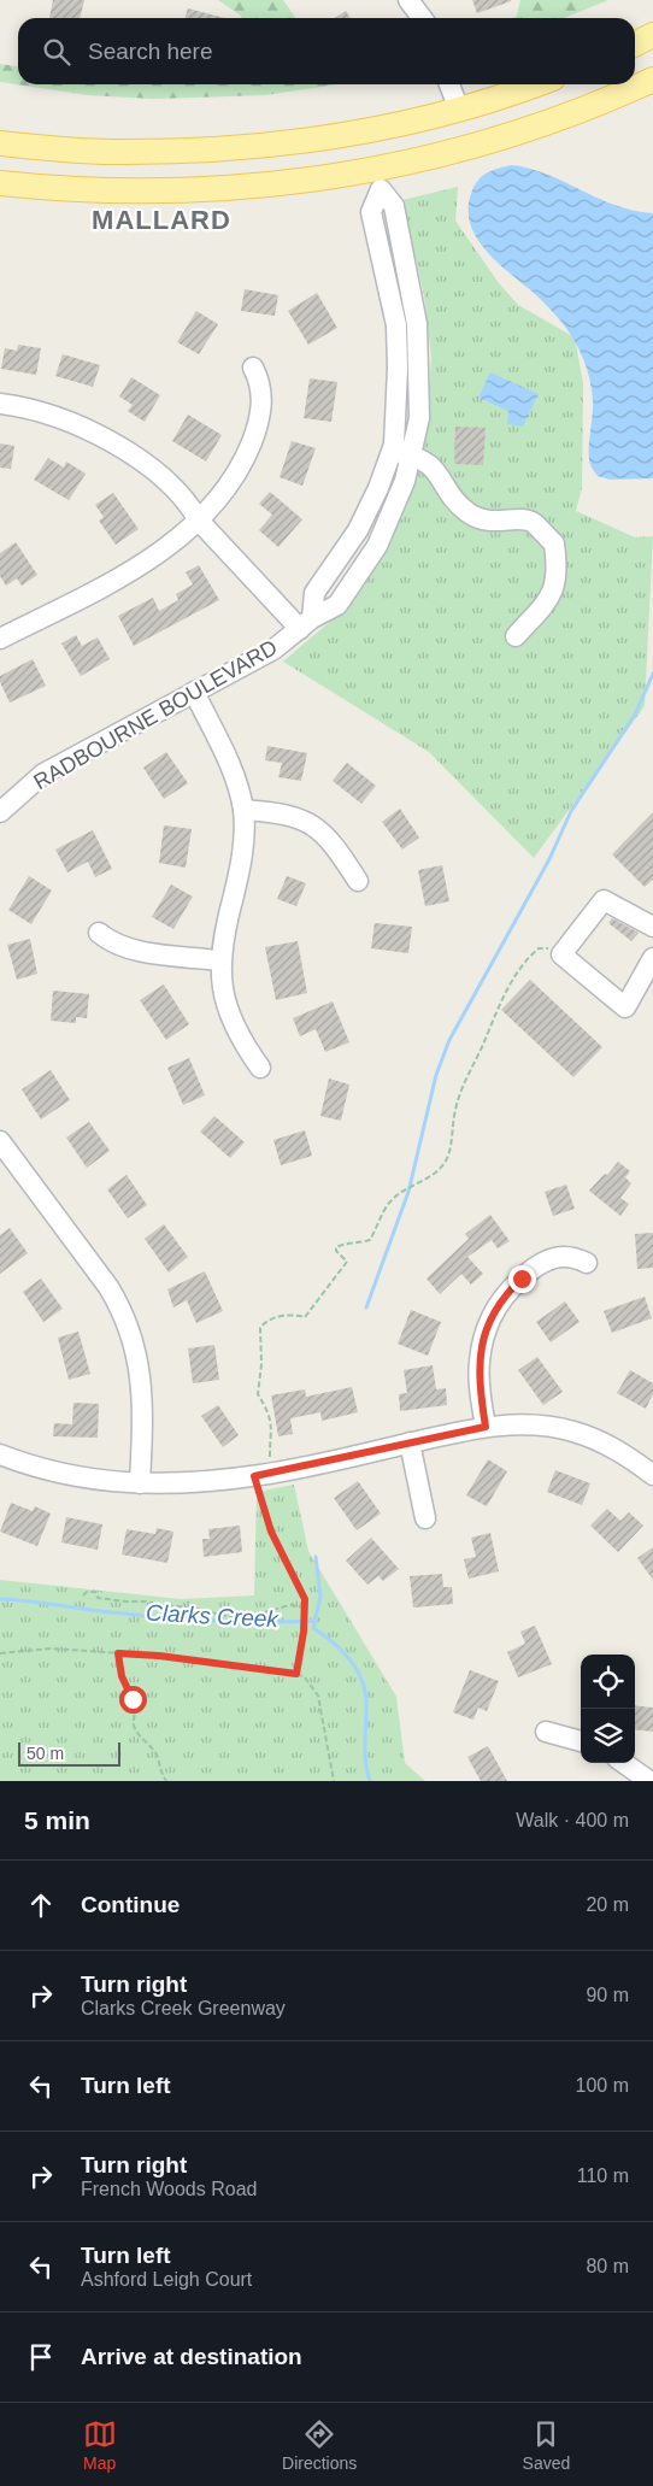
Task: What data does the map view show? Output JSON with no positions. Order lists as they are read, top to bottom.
{
  "streets": {
    "street": ["RADBOURNE BOULEVARD"]
  },
  "districts": ["MALLARD"],
  "water": ["Clarks Creek"],
  "scale_bar": "50 m",
  "page": {
    "search": "Search here",
    "scale": "50 m",
    "heading": ["5 min", "Walk · 400 m"],
    "list": [
      ["Continue", "20 m"],
      ["Turn right", "Clarks Creek Greenway", "90 m"],
      ["Turn left", "100 m"],
      ["Turn right", "French Woods Road", "110 m"],
      ["Turn left", "Ashford Leigh Court", "80 m"],
      "Arrive at destination"
    ],
    "nav": ["Map", "Directions", "Saved"]
  }
}
